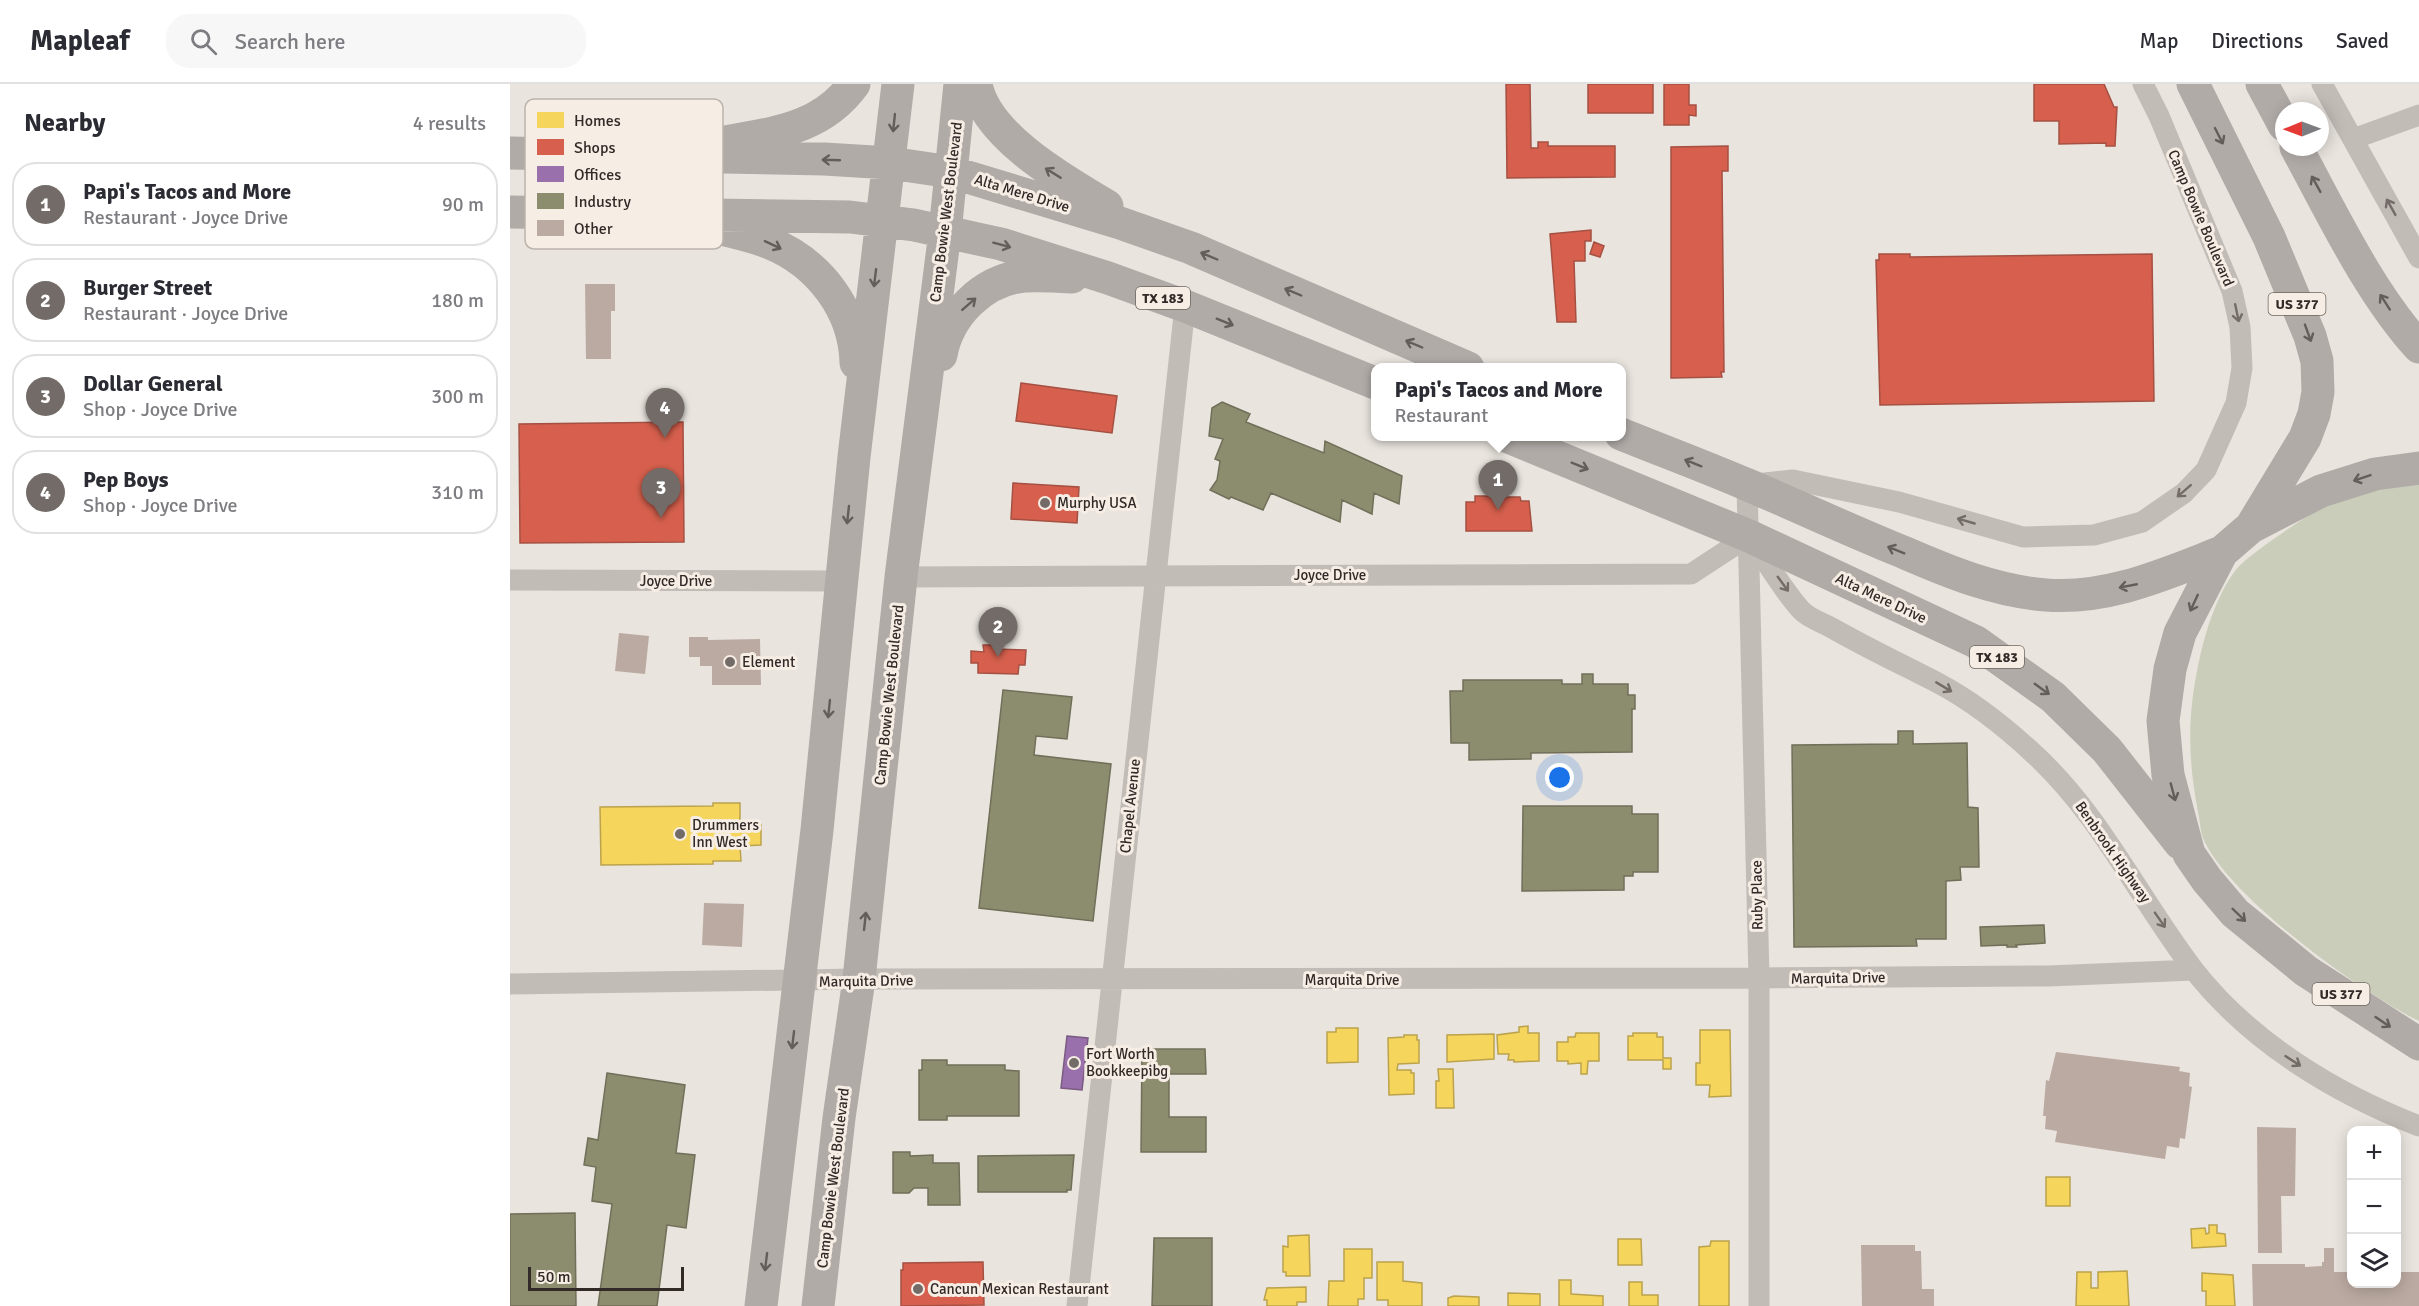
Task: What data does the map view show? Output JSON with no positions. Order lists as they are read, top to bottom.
{
  "streets": {
    "main road": [
      "Alta Mere Drive",
      "Camp Bowie West Boulevard",
      "TX 183",
      "US 377"
    ],
    "street": [
      "Camp Bowie Boulevard",
      "Joyce Drive",
      "Chapel Avenue",
      "Benbrook Highway",
      "Ruby Place",
      "Marquita Drive"
    ]
  },
  "crossings": [
    ["Alta Mere Drive", "Camp Bowie West Boulevard"],
    ["Alta Mere Drive", "US 377"],
    ["Alta Mere Drive", "Joyce Drive"],
    ["Alta Mere Drive", "Benbrook Highway"],
    ["Alta Mere Drive", "Ruby Place"],
    ["Camp Bowie West Boulevard", "TX 183"],
    ["Camp Bowie West Boulevard", "Joyce Drive"],
    ["Camp Bowie West Boulevard", "Marquita Drive"],
    ["Camp Bowie Boulevard", "Ruby Place"],
    ["TX 183", "Chapel Avenue"],
    ["Joyce Drive", "Chapel Avenue"],
    ["Joyce Drive", "Benbrook Highway"],
    ["Joyce Drive", "Ruby Place"],
    ["Chapel Avenue", "Marquita Drive"],
    ["Benbrook Highway", "Ruby Place"],
    ["Benbrook Highway", "Marquita Drive"],
    ["Ruby Place", "Marquita Drive"]
  ],
  "one_way": ["Benbrook Highway"],
  "places": [
    "Murphy USA",
    "Element",
    "Drummers Inn West",
    "Fort Worth Bookkeepibg",
    "Cancun Mexican Restaurant"
  ],
  "legend": [
    "Homes",
    "Shops",
    "Offices",
    "Industry",
    "Other"
  ],
  "scale_bar": "50 m",
  "north": "left",
  "page": {
    "header": "Mapleaf",
    "search": "Search here",
    "nav": ["Map", "Directions", "Saved"],
    "heading": ["Nearby", "4 results"],
    "list": [
      {
        "mark": "1",
        "name": "Papi's Tacos and More",
        "note": "Restaurant · Joyce Drive",
        "value": "90 m"
      },
      {
        "mark": "2",
        "name": "Burger Street",
        "note": "Restaurant · Joyce Drive",
        "value": "180 m"
      },
      {
        "mark": "3",
        "name": "Dollar General",
        "note": "Shop · Joyce Drive",
        "value": "300 m"
      },
      {
        "mark": "4",
        "name": "Pep Boys",
        "note": "Shop · Joyce Drive",
        "value": "310 m"
      }
    ],
    "popup": ["Papi's Tacos and More", "Restaurant"],
    "pins": [
      "4",
      "1",
      "3",
      "2"
    ],
    "map_buttons": ["+", "−"],
    "scale": "50 m"
  }
}
